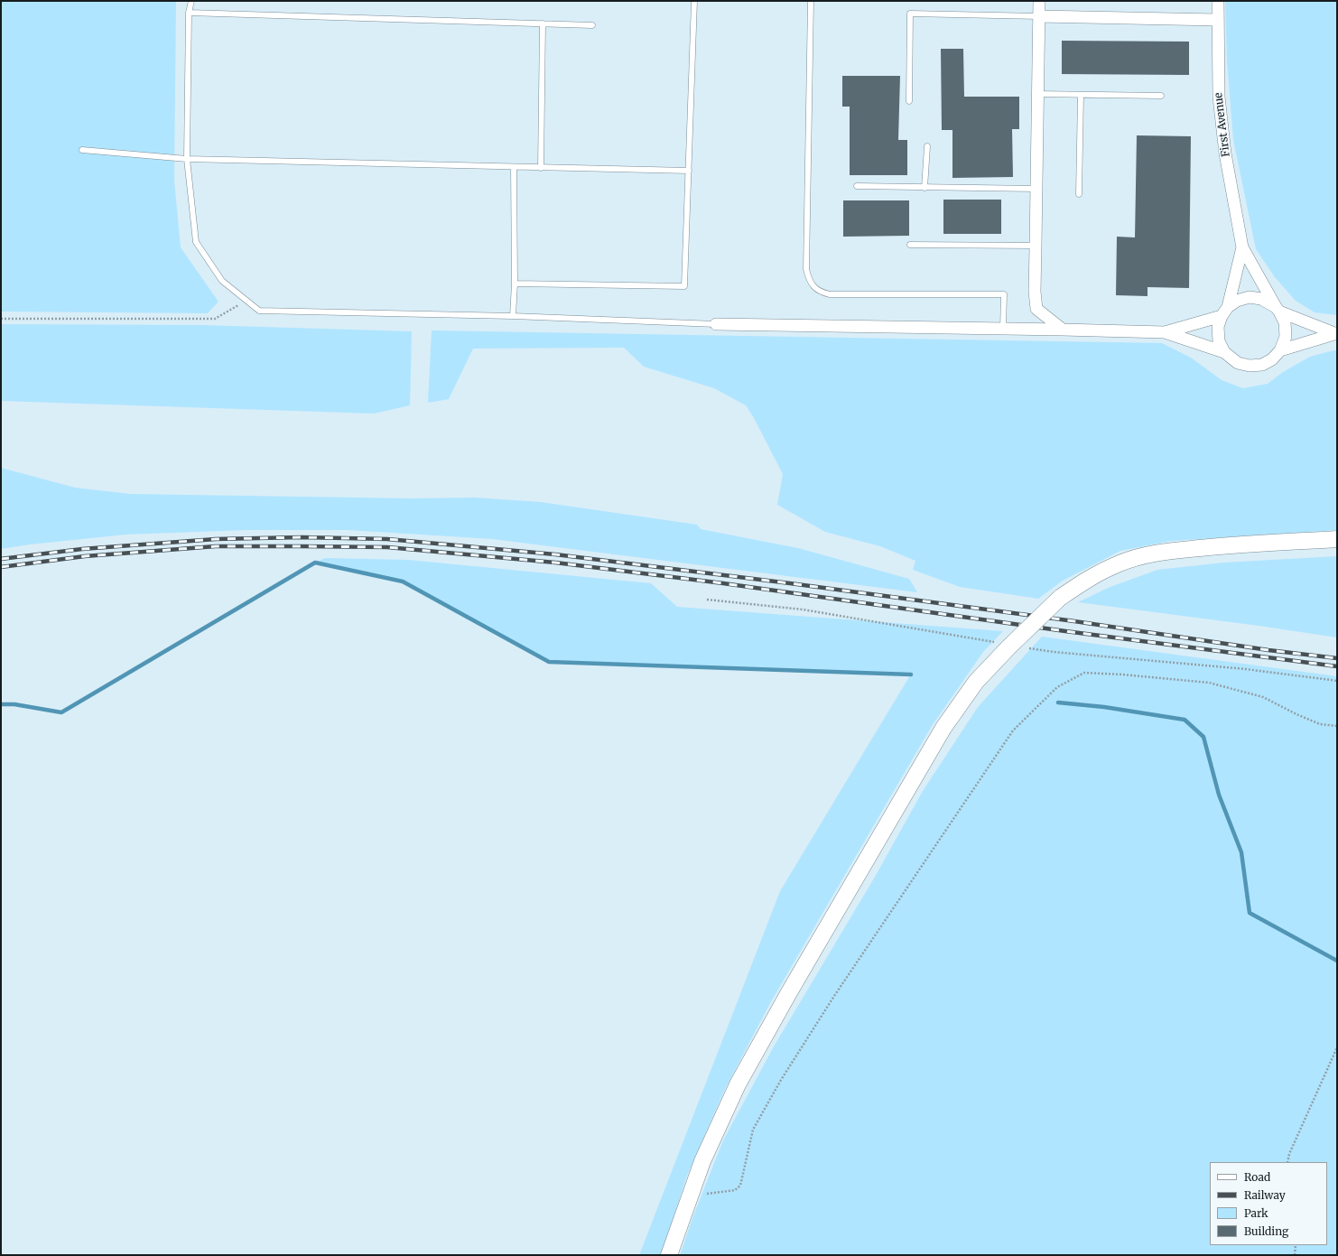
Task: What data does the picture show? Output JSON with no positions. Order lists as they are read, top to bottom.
{
  "streets": {
    "street": ["First Avenue"]
  },
  "legend": [
    "Road",
    "Railway",
    "Park",
    "Building"
  ]
}
